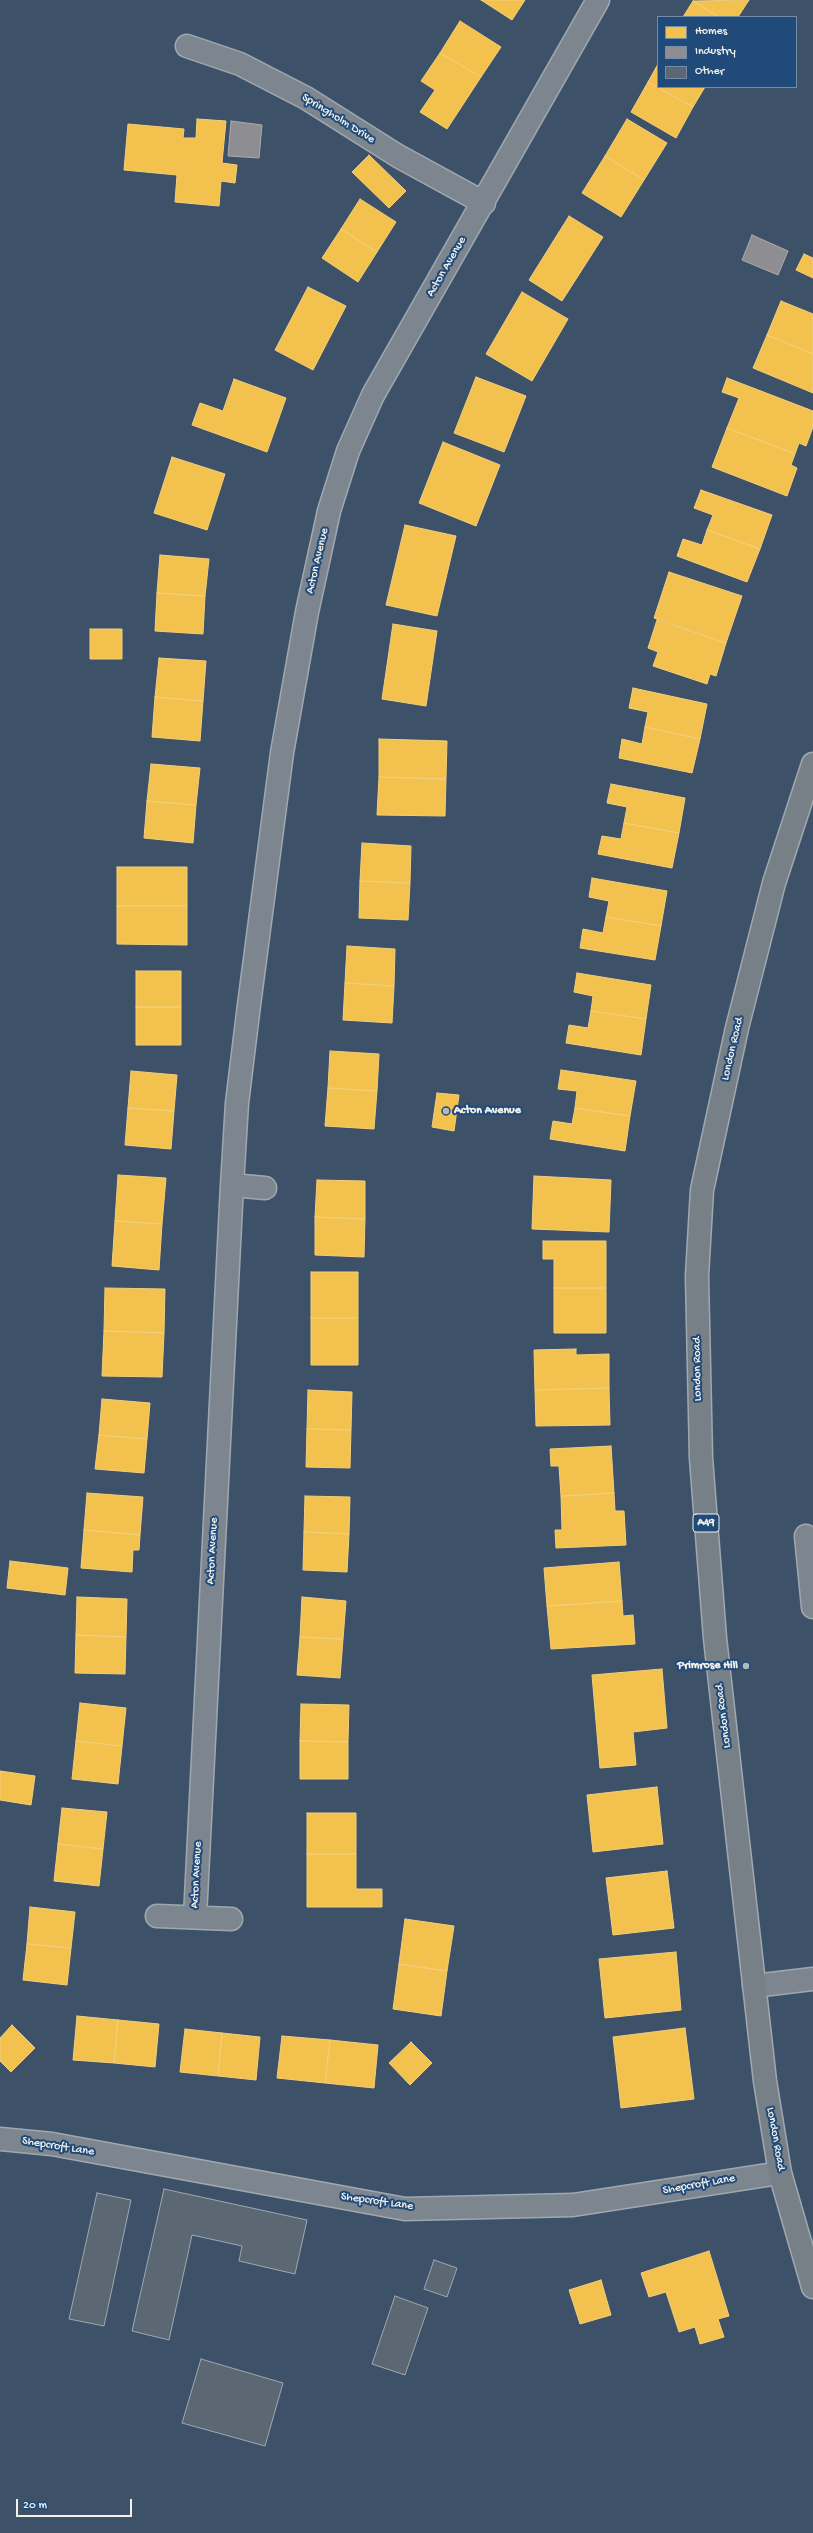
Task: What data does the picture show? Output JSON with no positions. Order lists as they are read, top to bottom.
{
  "streets": {
    "highway": ["London Road", "A49"],
    "street": ["Springholm Drive", "Acton Avenue", "Shepcroft Lane"]
  },
  "crossings": [
    ["Springholm Drive", "Acton Avenue"],
    ["London Road", "Shepcroft Lane"]
  ],
  "places": ["Acton Avenue", "Primrose Hill"],
  "legend": ["Homes", "Industry", "Other"],
  "scale_bar": "20 m"
}
